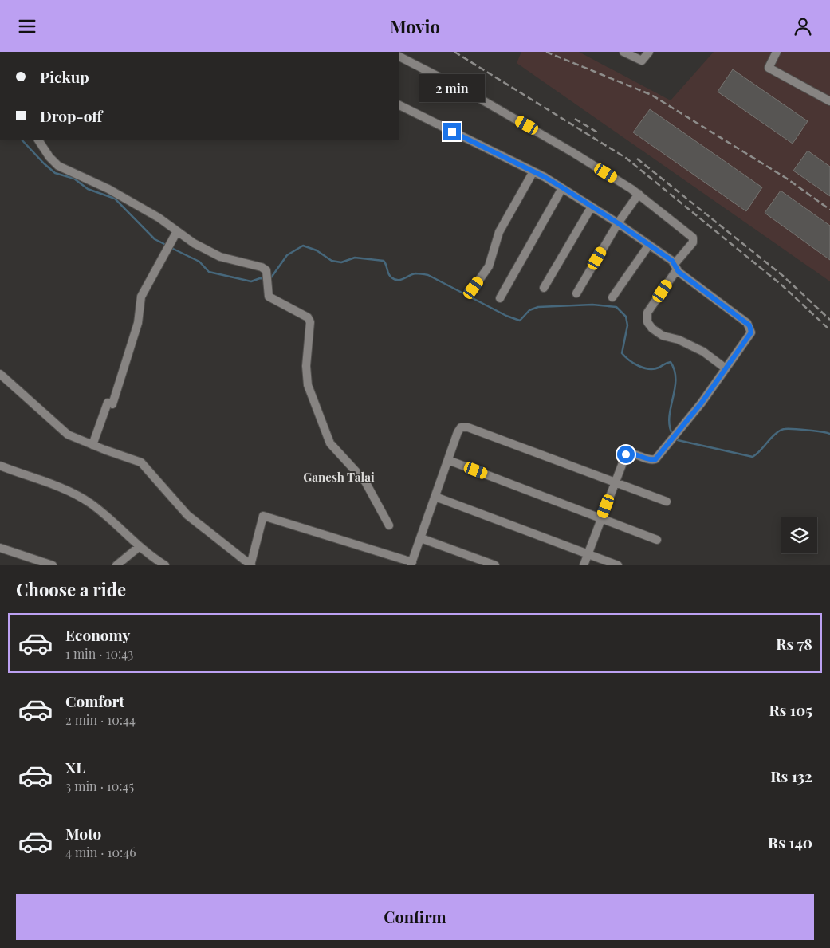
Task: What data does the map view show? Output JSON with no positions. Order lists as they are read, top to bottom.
{
  "districts": ["Ganesh Talai"],
  "page": {
    "header": "Movio",
    "banner": ["Pickup", "Drop-off"],
    "bubble": "2 min",
    "heading": "Choose a ride",
    "list": [
      {
        "name": "Economy",
        "note": "1 min · 10:43",
        "value": "Rs 78"
      },
      {
        "name": "Comfort",
        "note": "2 min · 10:44",
        "value": "Rs 105"
      },
      {
        "name": "XL",
        "note": "3 min · 10:45",
        "value": "Rs 132"
      },
      {
        "name": "Moto",
        "note": "4 min · 10:46",
        "value": "Rs 140"
      }
    ],
    "buttons": "Confirm"
  }
}
